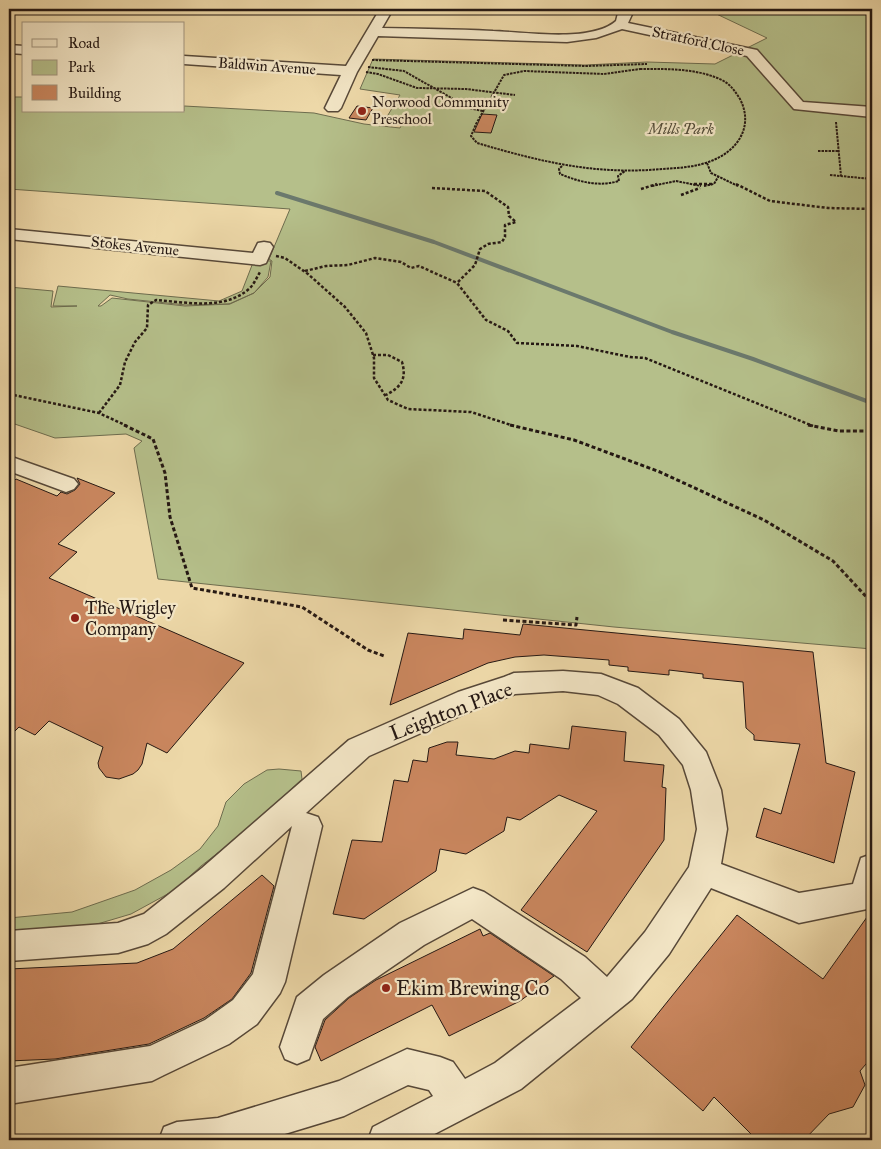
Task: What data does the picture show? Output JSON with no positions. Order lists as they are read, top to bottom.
{
  "streets": {
    "street": [
      "Stratford Close",
      "Baldwin Avenue",
      "Stokes Avenue",
      "Leighton Place"
    ]
  },
  "parks": ["Mills Park"],
  "places": ["Norwood Community Preschool", "The Wrigley Company", "Ekim Brewing Co"],
  "legend": ["Road", "Park", "Building"]
}
